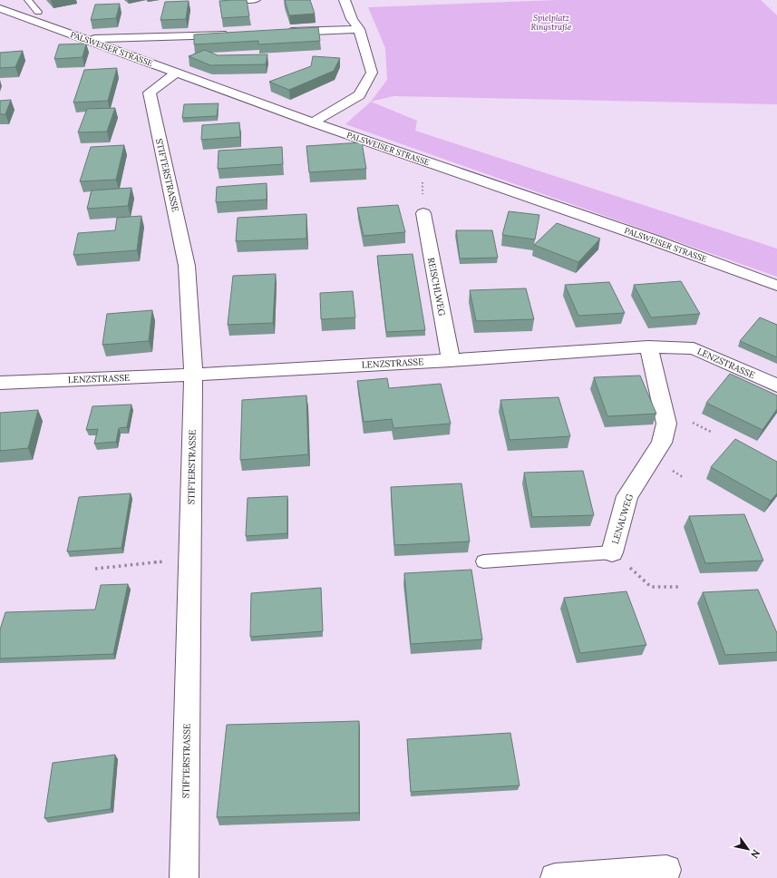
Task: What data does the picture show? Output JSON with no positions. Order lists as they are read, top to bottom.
{
  "streets": {
    "street": [
      "PALSWEISER STRASSE",
      "STIFTERSTRASSE",
      "REISCHLWEG",
      "LENZSTRASSE",
      "LENAUWEG"
    ]
  },
  "crossings": [
    ["PALSWEISER STRASSE", "STIFTERSTRASSE"],
    ["STIFTERSTRASSE", "LENZSTRASSE"],
    ["REISCHLWEG", "LENZSTRASSE"],
    ["LENZSTRASSE", "LENAUWEG"]
  ],
  "parks": ["Spielplatz Ringstraße"],
  "north": "bottom right"
}
